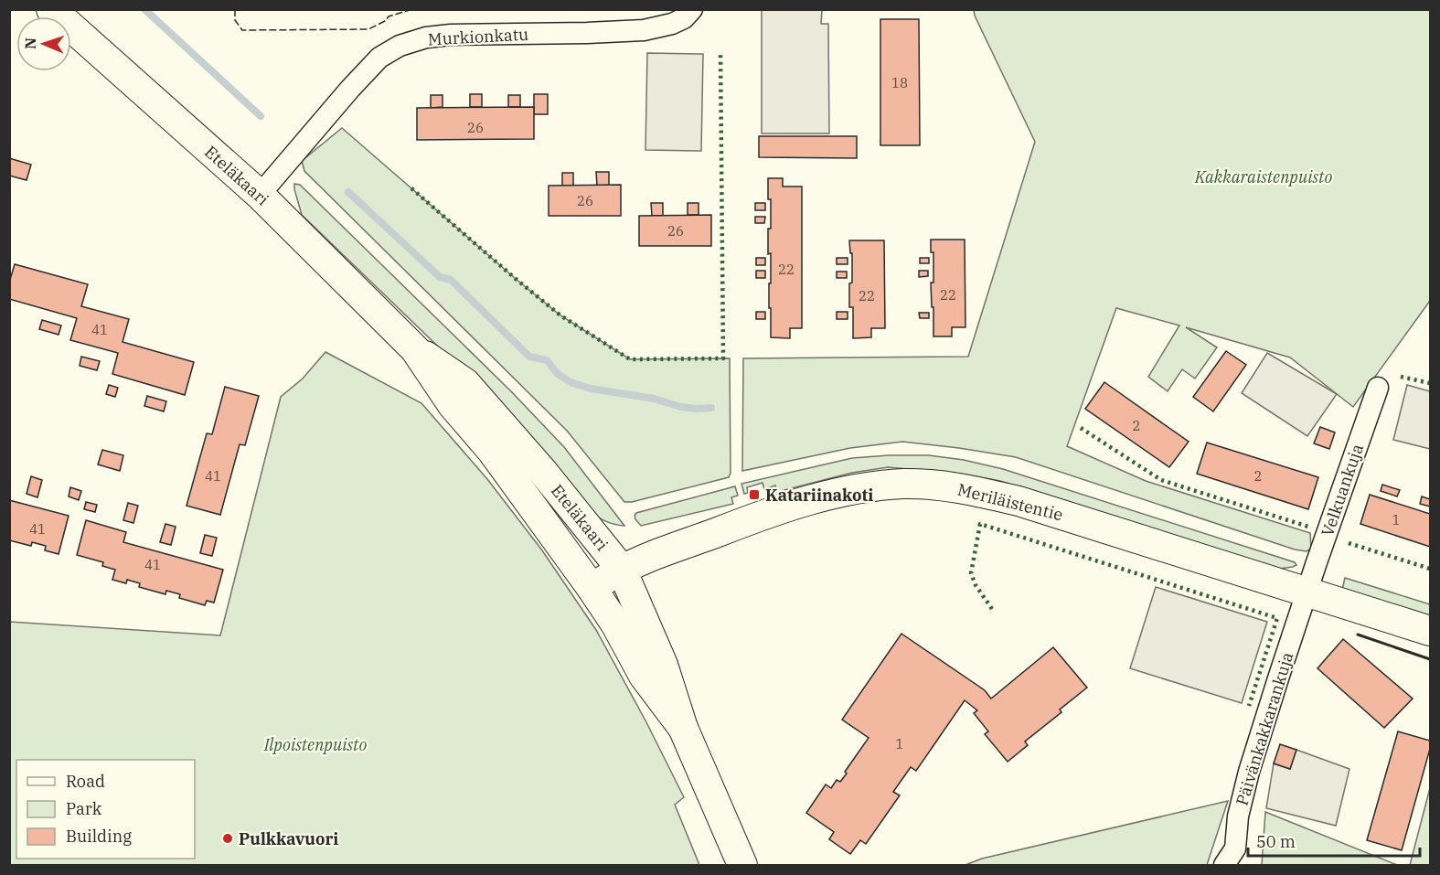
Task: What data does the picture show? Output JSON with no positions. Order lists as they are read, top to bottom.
{
  "streets": {
    "main road": ["Eteläkaari", "Meriläistentie"],
    "street": ["Murkionkatu", "Velkuankuja", "Päivänkakkarankuja"]
  },
  "crossings": [
    ["Murkionkatu", "Eteläkaari"],
    ["Eteläkaari", "Meriläistentie"],
    ["Velkuankuja", "Meriläistentie"],
    ["Velkuankuja", "Päivänkakkarankuja"],
    ["Meriläistentie", "Päivänkakkarankuja"]
  ],
  "parks": ["Kakkaraistenpuisto", "Ilpoistenpuisto"],
  "places": {
    "transit": ["Katariinakoti"],
    "other": ["Pulkkavuori"]
  },
  "house_numbers": [
    "18",
    "26",
    "26",
    "26",
    "22",
    "22",
    "22",
    "41",
    "2",
    "41",
    "2",
    "1",
    "41",
    "41",
    "1"
  ],
  "legend": ["Road", "Park", "Building"],
  "scale_bar": "50 m",
  "north": "left"
}
